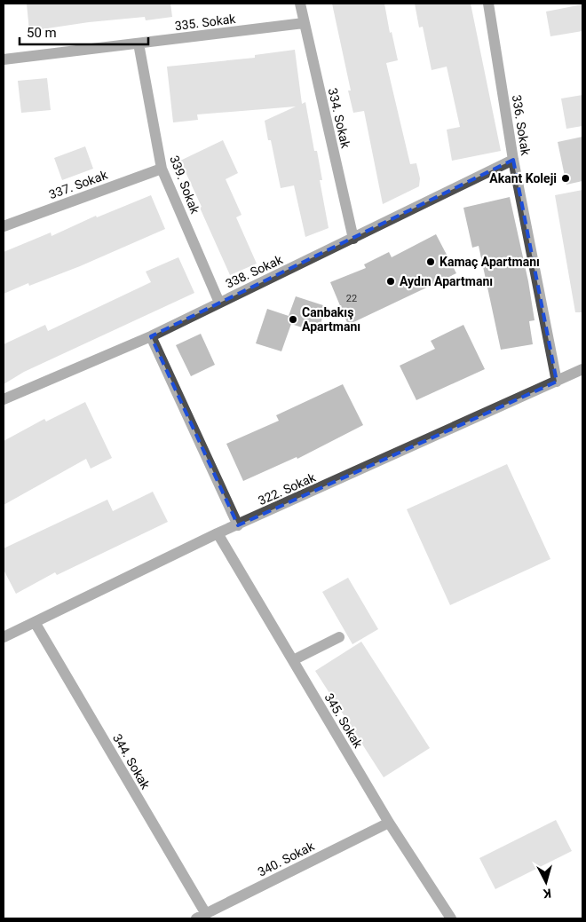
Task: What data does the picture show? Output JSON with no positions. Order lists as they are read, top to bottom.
{
  "streets": {
    "street": [
      "335. Sokak",
      "334. Sokak",
      "336. Sokak",
      "337. Sokak",
      "339. Sokak",
      "338. Sokak",
      "322. Sokak",
      "345. Sokak",
      "344. Sokak",
      "340. Sokak"
    ]
  },
  "crossings": [
    ["335. Sokak", "334. Sokak"],
    ["335. Sokak", "339. Sokak"],
    ["334. Sokak", "338. Sokak"],
    ["336. Sokak", "338. Sokak"],
    ["336. Sokak", "322. Sokak"],
    ["337. Sokak", "339. Sokak"],
    ["339. Sokak", "338. Sokak"],
    ["322. Sokak", "345. Sokak"],
    ["322. Sokak", "344. Sokak"],
    ["345. Sokak", "340. Sokak"],
    ["344. Sokak", "340. Sokak"]
  ],
  "places": [
    "Akant Koleji",
    "Kamaç Apartmanı",
    "Aydın Apartmanı",
    "Canbakış Apartmanı"
  ],
  "house_numbers": ["22"],
  "scale_bar": "50 m",
  "north": "bottom"
}
